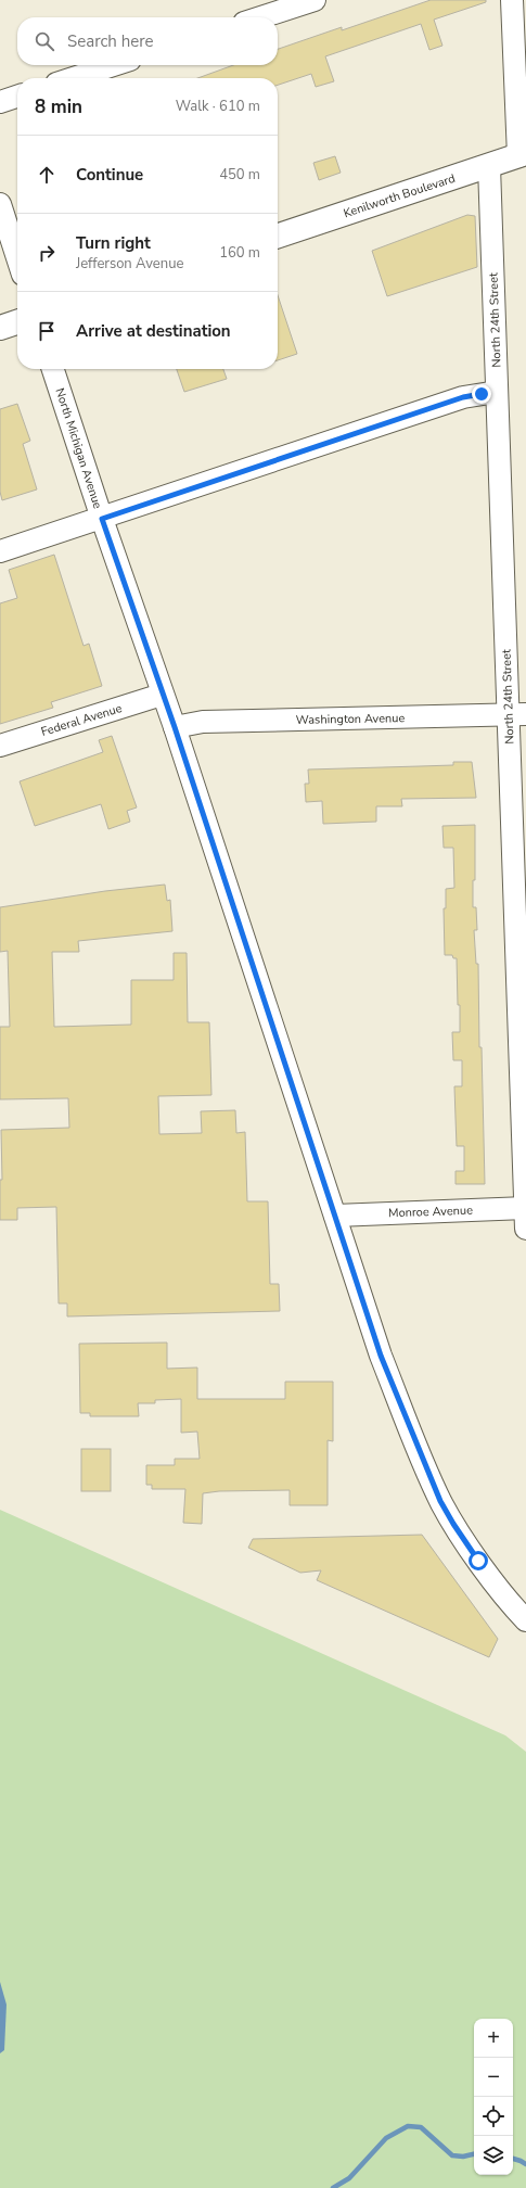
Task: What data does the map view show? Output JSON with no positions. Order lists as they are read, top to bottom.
{
  "streets": {
    "main road": ["Kenilworth Boulevard"],
    "street": [
      "North 24th Street",
      "North Michigan Avenue",
      "Washington Avenue",
      "Federal Avenue",
      "Monroe Avenue"
    ]
  },
  "crossings": [
    ["Kenilworth Boulevard", "North 24th Street"],
    ["North 24th Street", "Washington Avenue"],
    ["North 24th Street", "Monroe Avenue"],
    ["North Michigan Avenue", "Washington Avenue"],
    ["North Michigan Avenue", "Federal Avenue"],
    ["North Michigan Avenue", "Monroe Avenue"]
  ],
  "page": {
    "search": "Search here",
    "heading": ["8 min", "Walk · 610 m"],
    "list": [
      ["Continue", "450 m"],
      ["Turn right", "Jefferson Avenue", "160 m"],
      "Arrive at destination"
    ],
    "map_buttons": ["+", "−"]
  }
}
